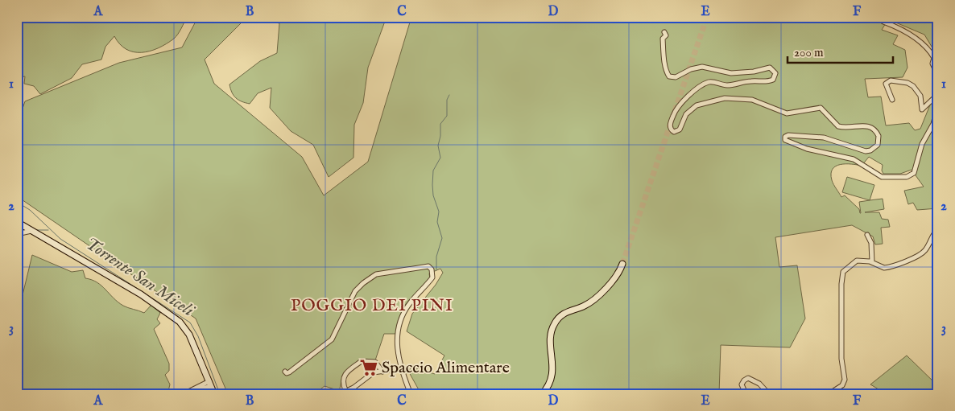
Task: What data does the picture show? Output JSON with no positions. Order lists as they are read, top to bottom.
{
  "districts": ["POGGIO DEI PINI"],
  "water": ["Torrente San Miceli"],
  "places": {
    "supermarket": ["Spaccio Alimentare"]
  },
  "scale_bar": "200 m",
  "grid": {
    "columns": [
      "A",
      "B",
      "C",
      "D",
      "E",
      "F"
    ],
    "rows": ["1", "2", "3"]
  }
}
